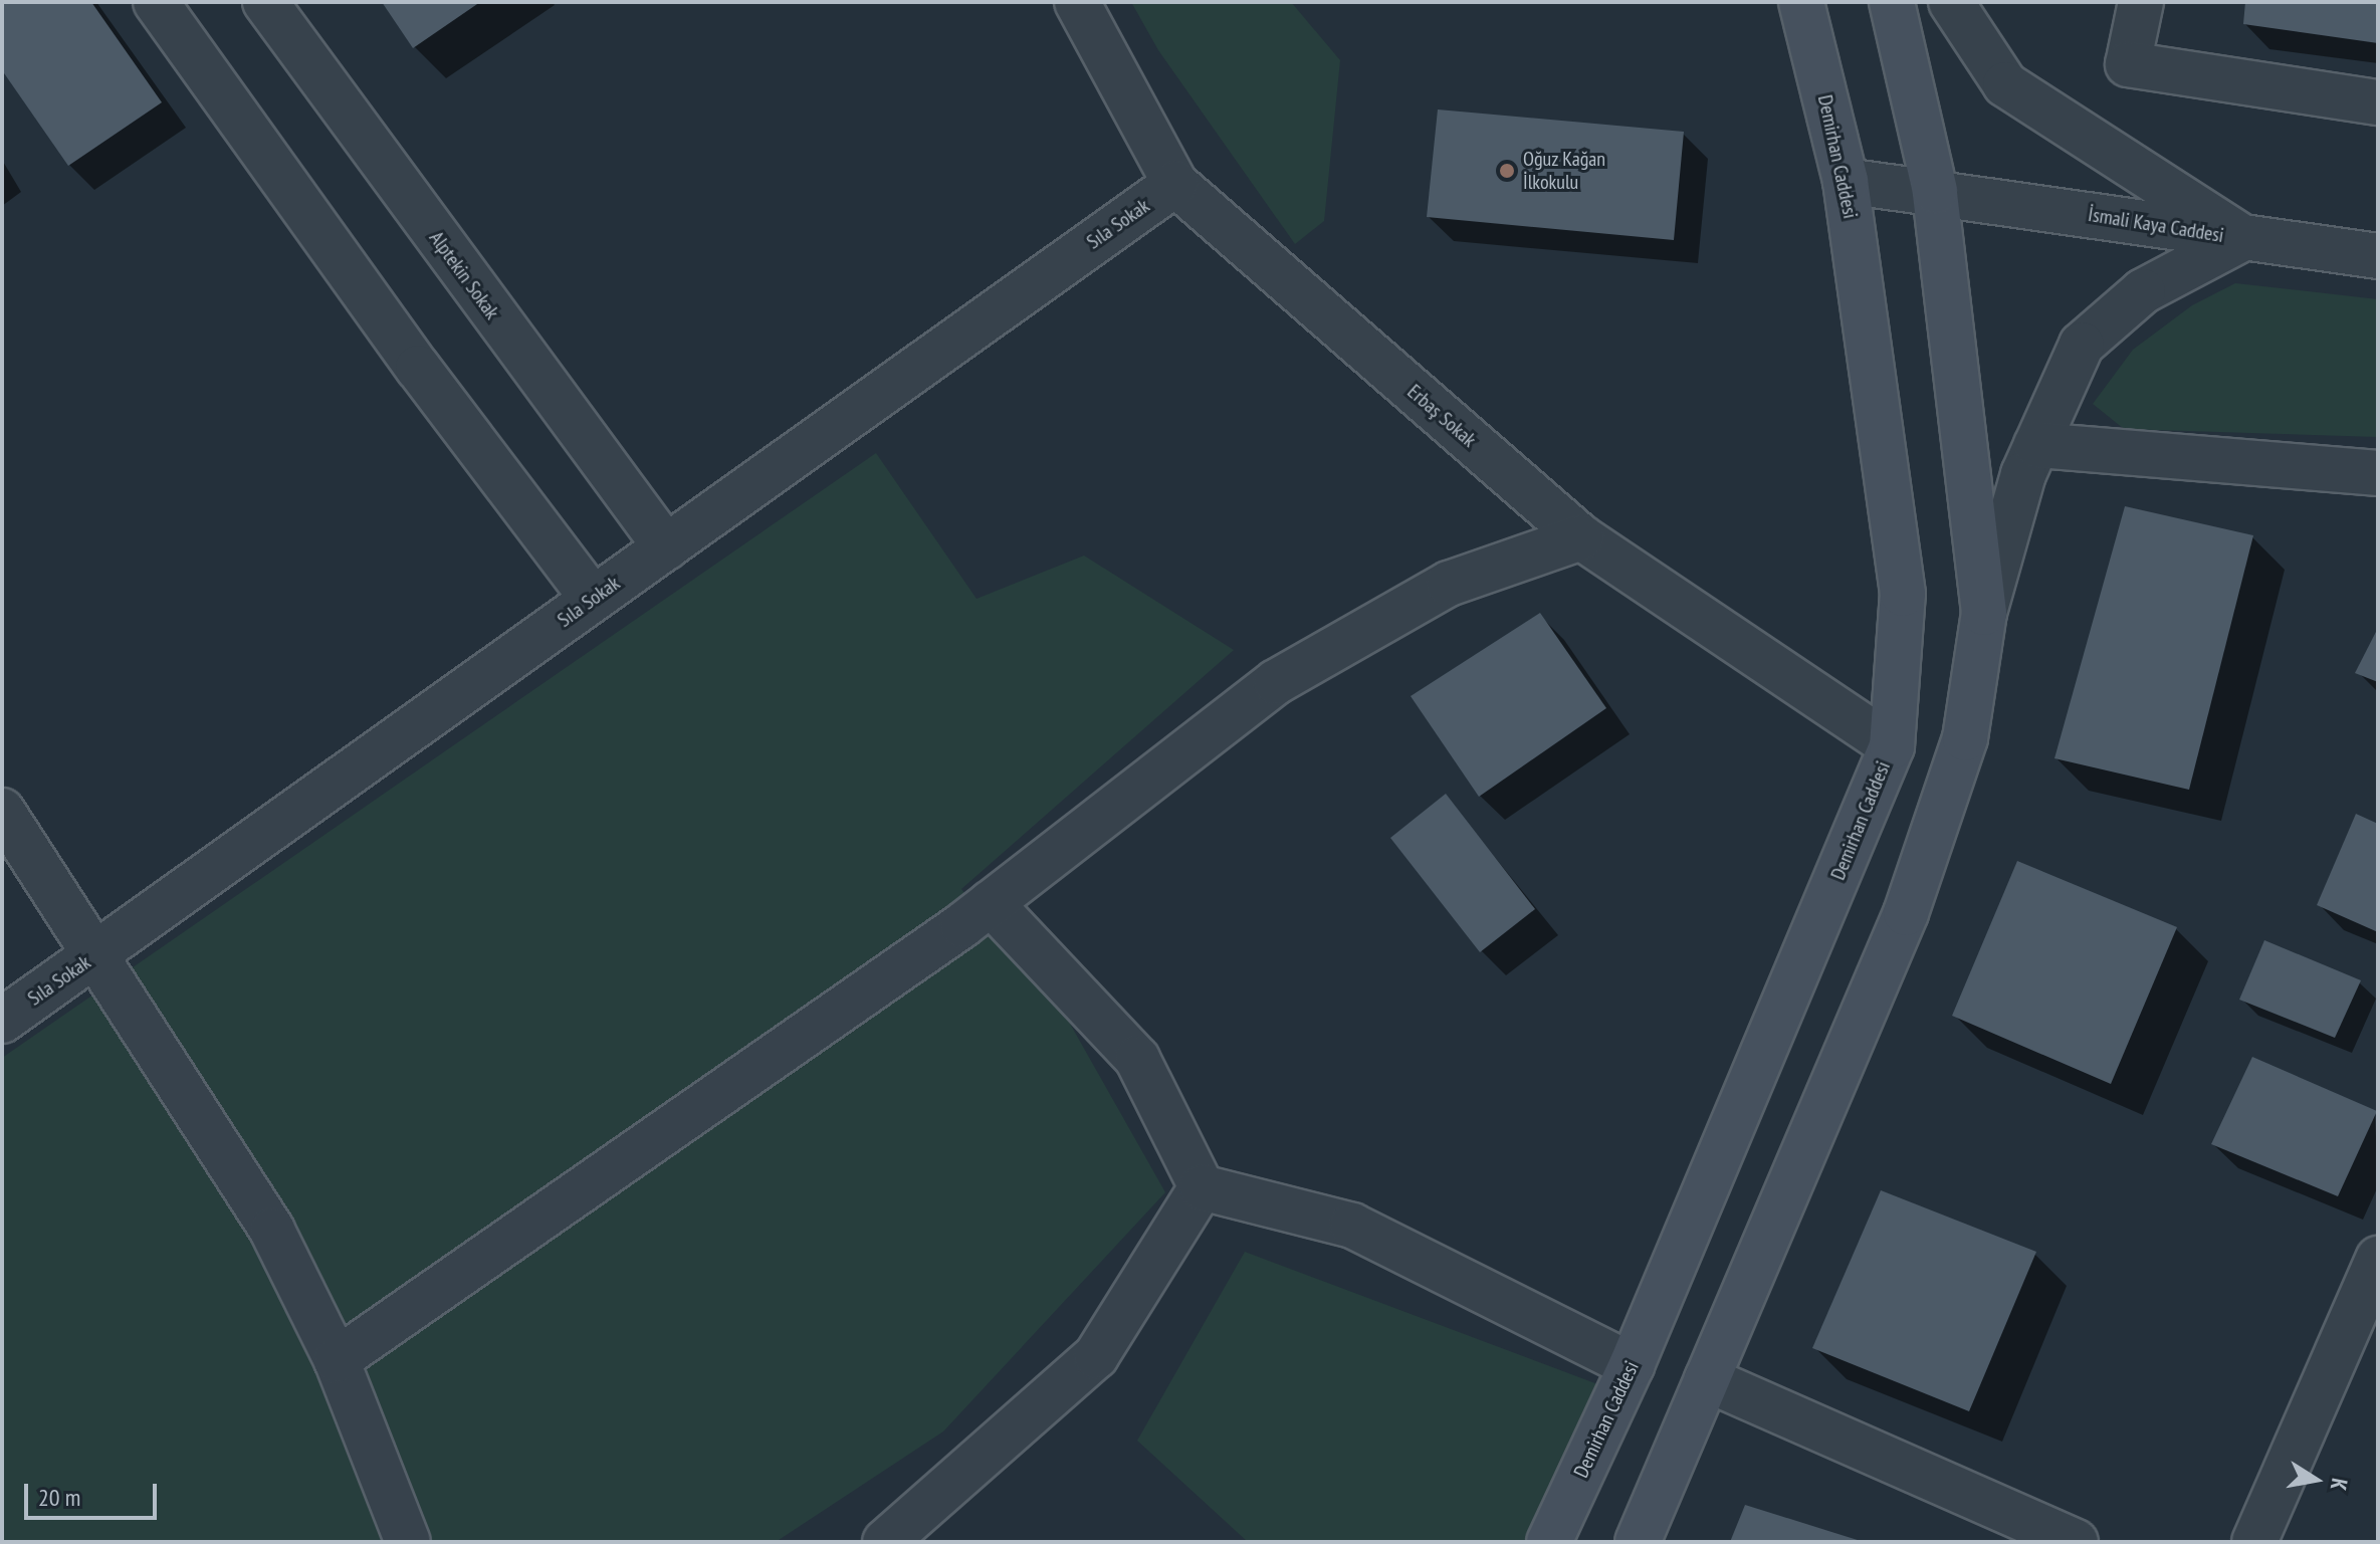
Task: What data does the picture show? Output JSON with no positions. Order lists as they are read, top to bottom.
{
  "streets": {
    "main road": ["Demirhan Caddesi"],
    "street": [
      "Sıla Sokak",
      "İsmali Kaya Caddesi",
      "Alptekin Sokak",
      "Erbaş Sokak"
    ]
  },
  "crossings": [
    ["Demirhan Caddesi", "İsmali Kaya Caddesi"],
    ["Demirhan Caddesi", "Erbaş Sokak"],
    ["Sıla Sokak", "Alptekin Sokak"],
    ["Sıla Sokak", "Erbaş Sokak"]
  ],
  "places": ["Oğuz Kağan İlkokulu"],
  "scale_bar": "20 m",
  "north": "right"
}
